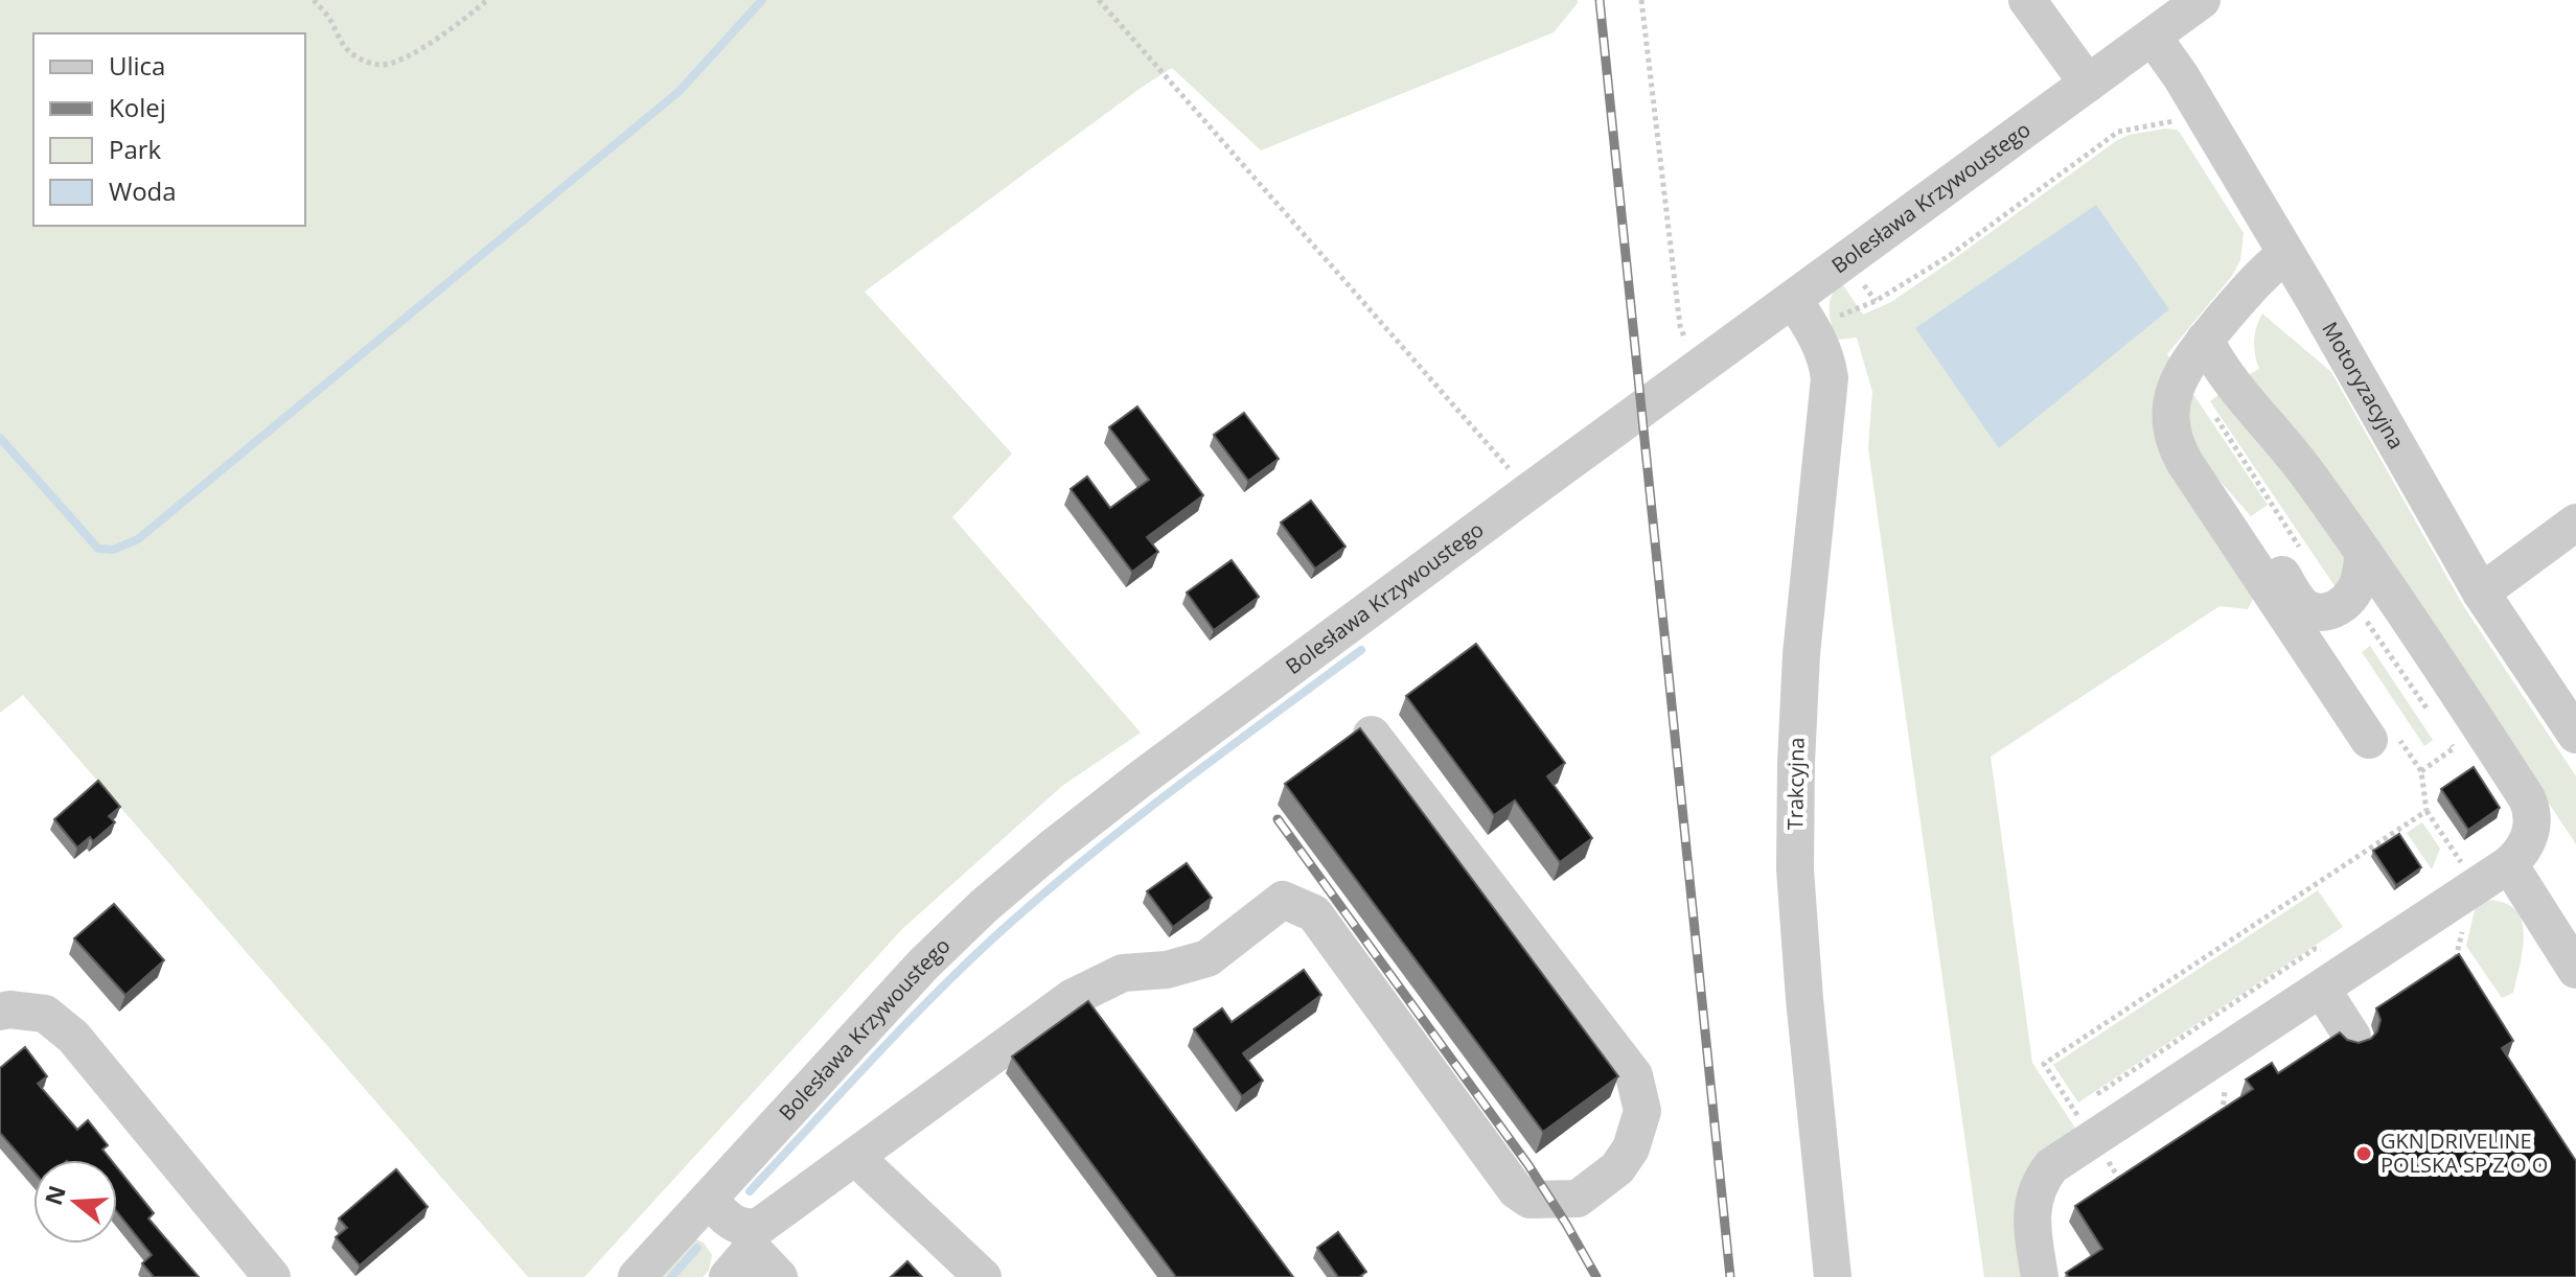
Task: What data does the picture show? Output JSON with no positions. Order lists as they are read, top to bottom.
{
  "streets": {
    "street": ["Bolesława Krzywoustego", "Motoryzacyjna", "Trakcyjna"]
  },
  "crossings": [
    ["Bolesława Krzywoustego", "Motoryzacyjna"],
    ["Bolesława Krzywoustego", "Trakcyjna"]
  ],
  "places": ["GKN DRIVELINE POLSKA SP Z O O"],
  "legend": [
    "Ulica",
    "Kolej",
    "Park",
    "Woda"
  ],
  "north": "left"
}
